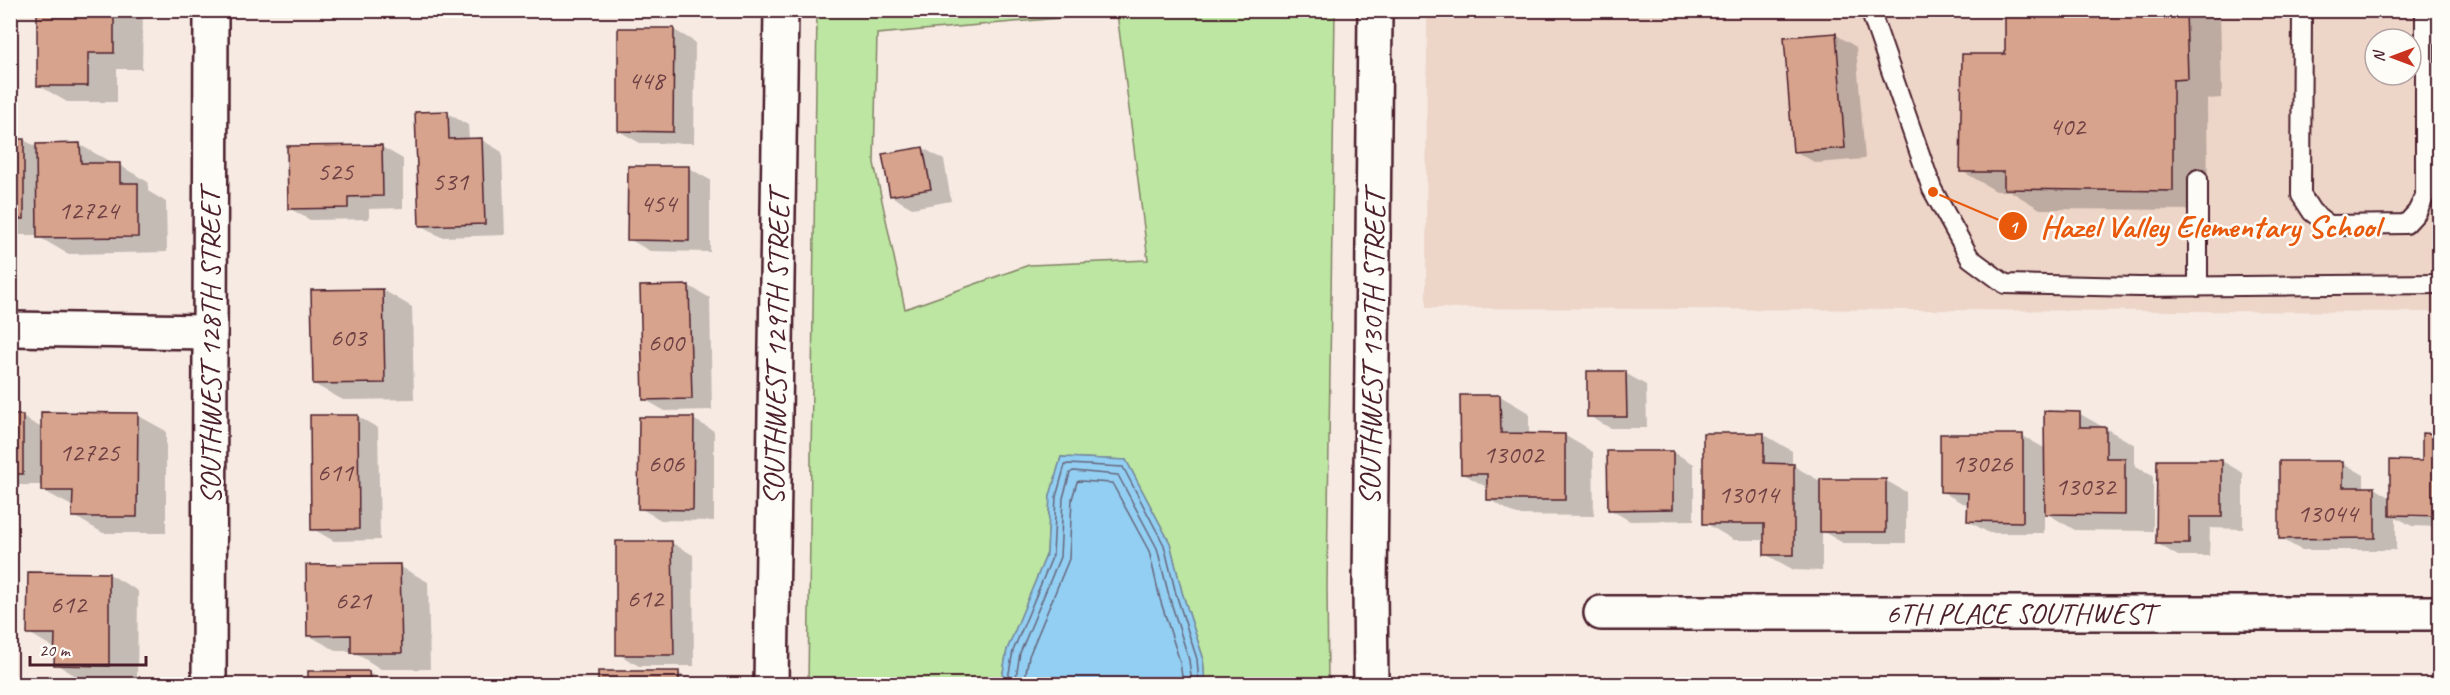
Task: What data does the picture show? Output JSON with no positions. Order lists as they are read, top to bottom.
{
  "streets": {
    "street": [
      "SOUTHWEST 128TH STREET",
      "SOUTHWEST 129TH STREET",
      "SOUTHWEST 130TH STREET",
      "6TH PLACE SOUTHWEST"
    ]
  },
  "places": ["Hazel Valley Elementary School"],
  "house_numbers": [
    "448",
    "402",
    "525",
    "531",
    "454",
    "12724",
    "603",
    "600",
    "12725",
    "13002",
    "606",
    "13026",
    "611",
    "13032",
    "13014",
    "13044",
    "612",
    "621",
    "612"
  ],
  "scale_bar": "20 m",
  "north": "left"
}
